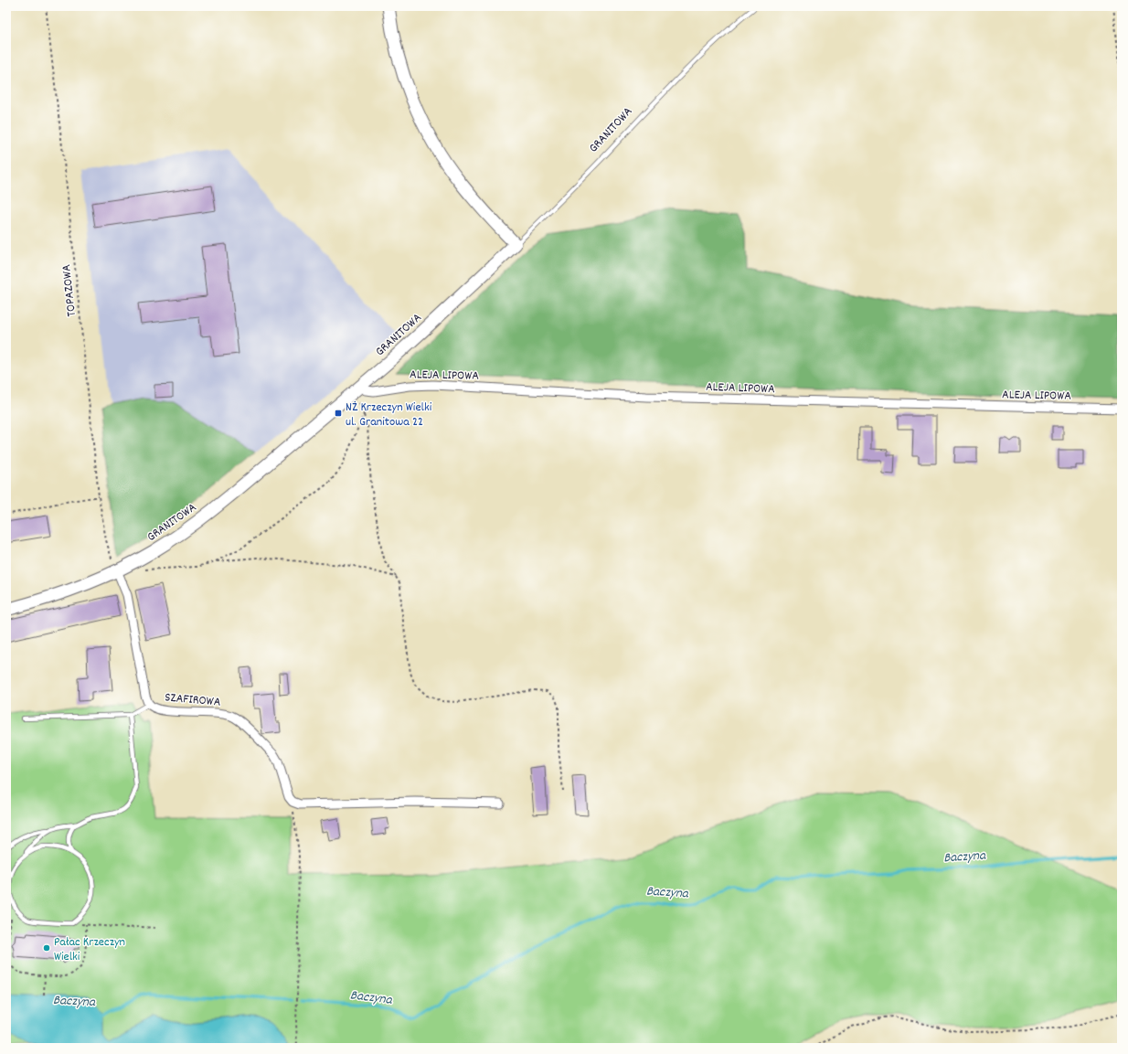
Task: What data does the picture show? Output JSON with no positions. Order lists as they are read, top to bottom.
{
  "streets": {
    "street": ["GRANITOWA", "ALEJA LIPOWA", "SZAFIROWA"],
    "path": ["TOPAZOWA"]
  },
  "crossings": [
    ["GRANITOWA", "TOPAZOWA"],
    ["GRANITOWA", "ALEJA LIPOWA"],
    ["GRANITOWA", "SZAFIROWA"],
    ["TOPAZOWA", "SZAFIROWA"]
  ],
  "water": ["Baczyna"],
  "places": {
    "transit": ["NŻ Krzeczyn Wielki ul. Granitowa 22"],
    "other": ["Pałac Krzeczyn Wielki"]
  }
}
